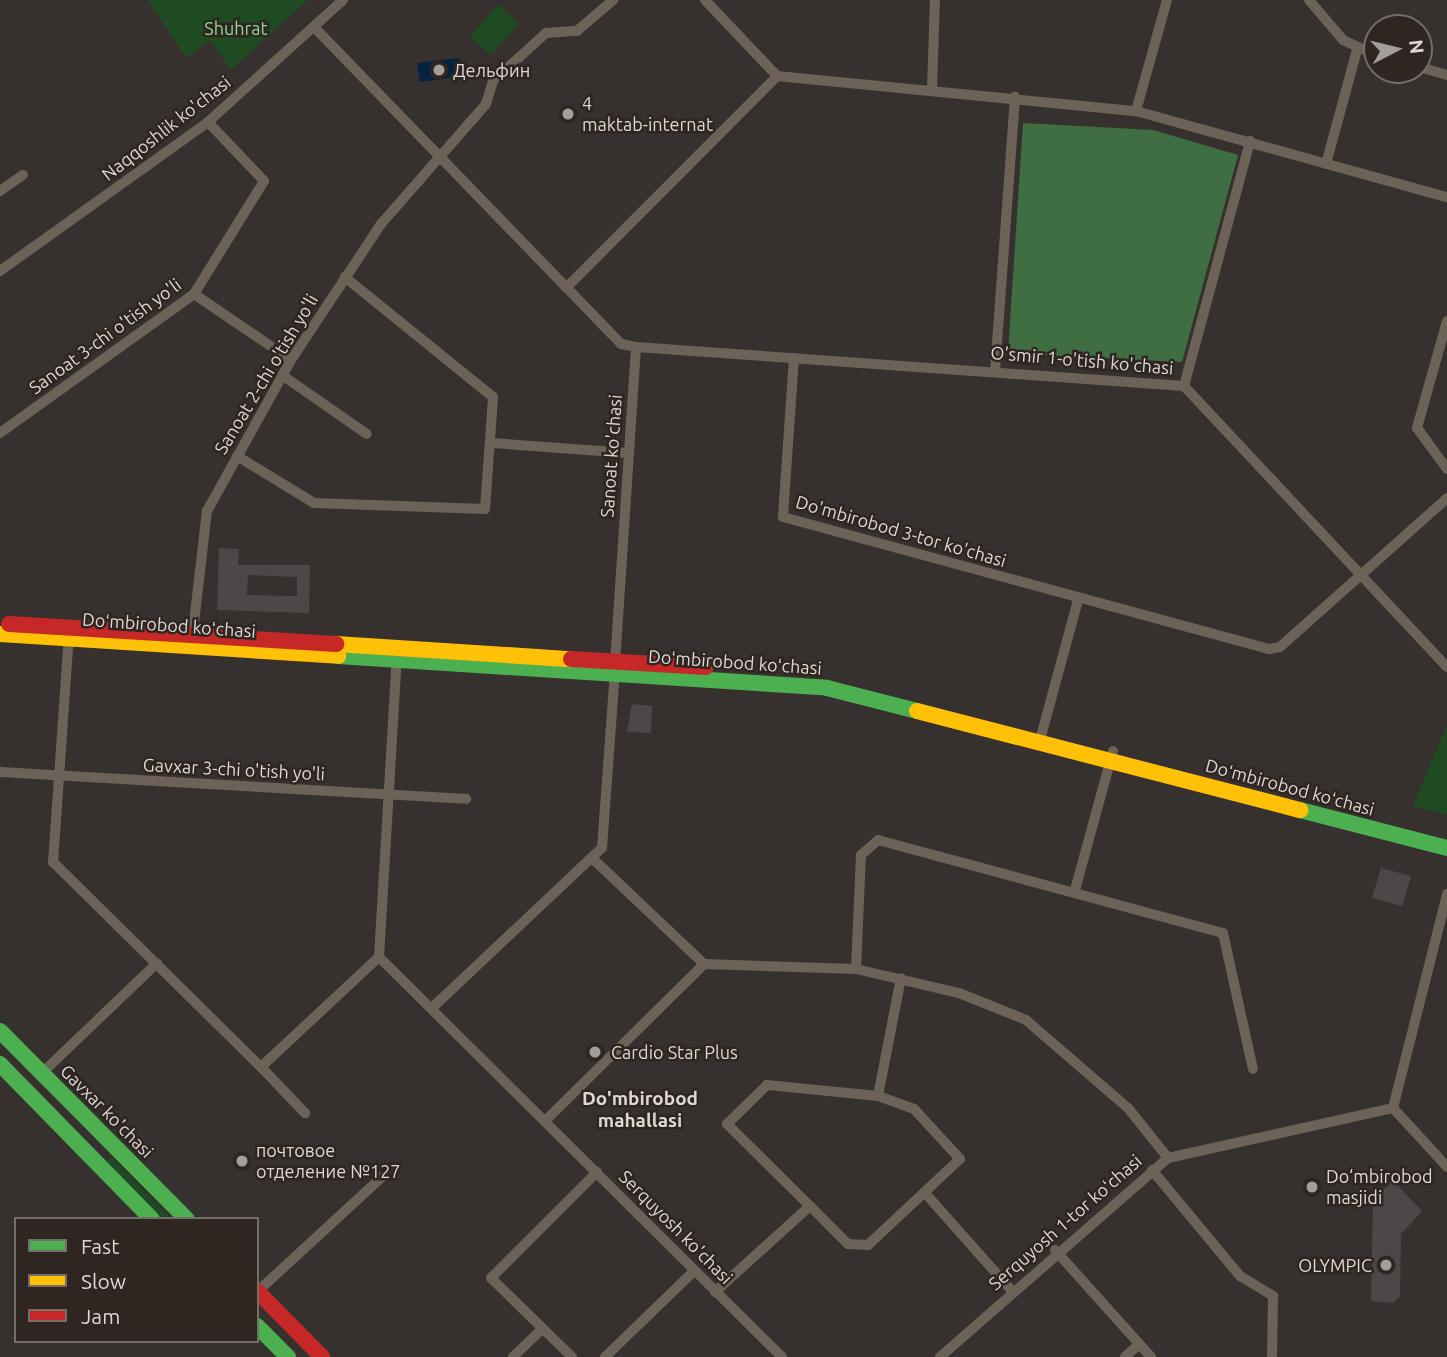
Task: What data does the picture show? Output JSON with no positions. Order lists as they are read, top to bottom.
{
  "streets": {
    "main road": ["Doʻmbirobod koʻchasi", "Gavxar ko'chasi"],
    "street": [
      "Naqqoshlik ko'chasi",
      "Sanoat 3-chi o'tish yo'li",
      "O'smir 1-o'tish ko'chasi",
      "Sanoat 2-chi o'tish yo'li",
      "Sanoat ko'chasi",
      "Do'mbirobod 3-tor ko'chasi",
      "Gavxar 3-chi o'tish yo'li",
      "Serquyosh 1-tor koʻchasi",
      "Serquyosh ko'chasi"
    ]
  },
  "crossings": [
    ["Naqqoshlik ko'chasi", "Sanoat 3-chi o'tish yo'li"],
    ["O'smir 1-o'tish ko'chasi", "Sanoat ko'chasi"],
    ["O'smir 1-o'tish ko'chasi", "Do'mbirobod 3-tor ko'chasi"],
    ["Sanoat 2-chi o'tish yo'li", "Doʻmbirobod koʻchasi"],
    ["Sanoat ko'chasi", "Doʻmbirobod koʻchasi"]
  ],
  "districts": ["Do'mbirobod mahallasi"],
  "parks": ["Shuhrat"],
  "places": [
    "Дельфин",
    "4 maktab-internat",
    "Cardio Star Plus",
    "почтовое отделение №127",
    "Do‘mbirobod masjidi",
    "OLYMPIC"
  ],
  "legend": ["Fast", "Slow", "Jam"],
  "north": "right"
}
